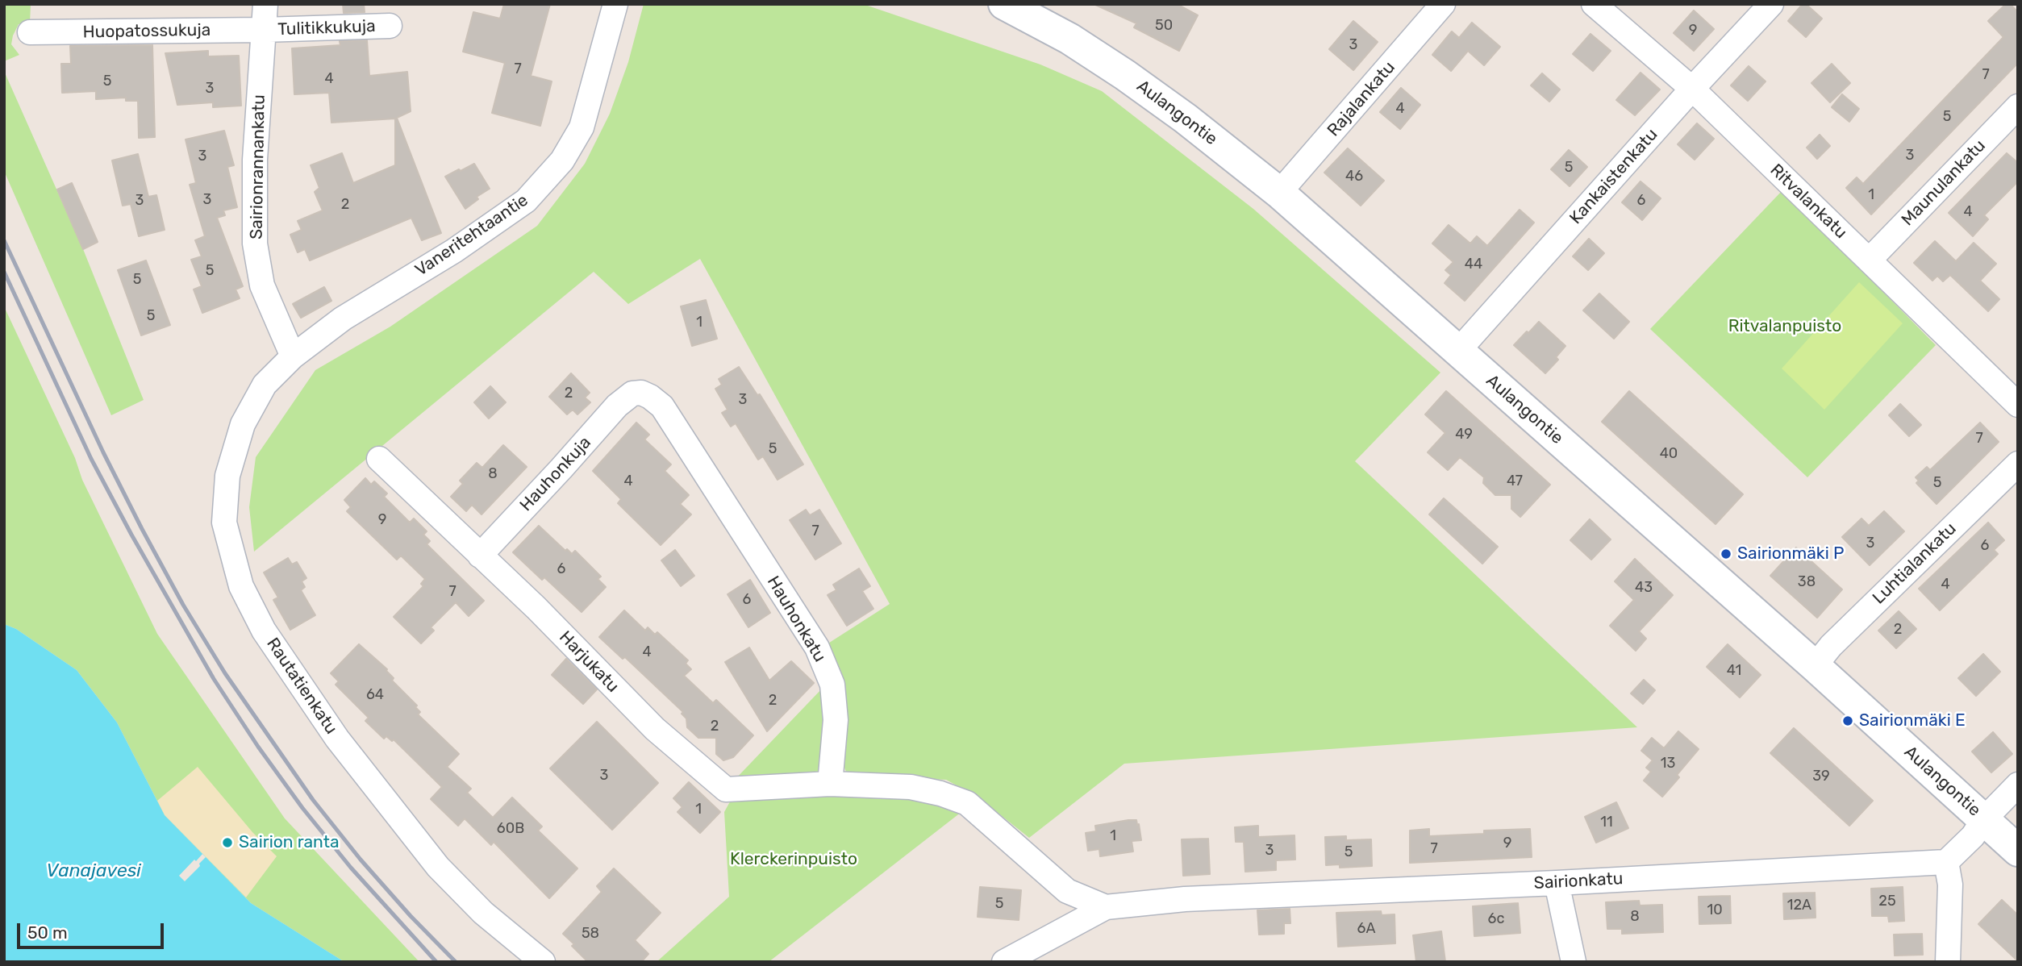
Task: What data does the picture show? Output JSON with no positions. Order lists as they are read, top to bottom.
{
  "streets": {
    "main road": ["Aulangontie"],
    "street": [
      "Tulitikkukuja",
      "Huopatossukuja",
      "Rajalankatu",
      "Sairionrannankatu",
      "Kankaistenkatu",
      "Maunulankatu",
      "Ritvalankatu",
      "Vaneritehtaantie",
      "Hauhonkuja",
      "Luhtialankatu",
      "Hauhonkatu",
      "Harjukatu",
      "Rautatienkatu",
      "Sairionkatu"
    ]
  },
  "crossings": [
    ["Tulitikkukuja", "Huopatossukuja"],
    ["Tulitikkukuja", "Sairionrannankatu"],
    ["Huopatossukuja", "Sairionrannankatu"],
    ["Rajalankatu", "Aulangontie"],
    ["Aulangontie", "Kankaistenkatu"],
    ["Aulangontie", "Luhtialankatu"],
    ["Sairionrannankatu", "Vaneritehtaantie"],
    ["Sairionrannankatu", "Rautatienkatu"],
    ["Kankaistenkatu", "Ritvalankatu"],
    ["Maunulankatu", "Ritvalankatu"],
    ["Vaneritehtaantie", "Rautatienkatu"],
    ["Hauhonkuja", "Hauhonkatu"],
    ["Hauhonkuja", "Harjukatu"],
    ["Hauhonkatu", "Harjukatu"]
  ],
  "water": ["Vanajavesi"],
  "parks": ["Ritvalanpuisto", "Klerckerinpuisto"],
  "places": ["Sairionmäki P", "Sairionmäki E", "Sairion ranta"],
  "house_numbers": [
    "50",
    "9",
    "3",
    "7",
    "7",
    "4",
    "5",
    "3",
    "4",
    "5",
    "3",
    "3",
    "5",
    "46",
    "1",
    "3",
    "3",
    "6",
    "2",
    "4",
    "44",
    "5",
    "5",
    "5",
    "1",
    "2",
    "3",
    "49",
    "7",
    "5",
    "40",
    "8",
    "4",
    "47",
    "5",
    "9",
    "7",
    "3",
    "6",
    "6",
    "38",
    "4",
    "43",
    "7",
    "6",
    "2",
    "4",
    "41",
    "64",
    "2",
    "2",
    "13",
    "3",
    "39",
    "1",
    "11",
    "60B",
    "1",
    "9",
    "7",
    "3",
    "5",
    "25",
    "5",
    "12A",
    "10",
    "8",
    "6c",
    "6A",
    "58"
  ],
  "scale_bar": "50 m"
}
